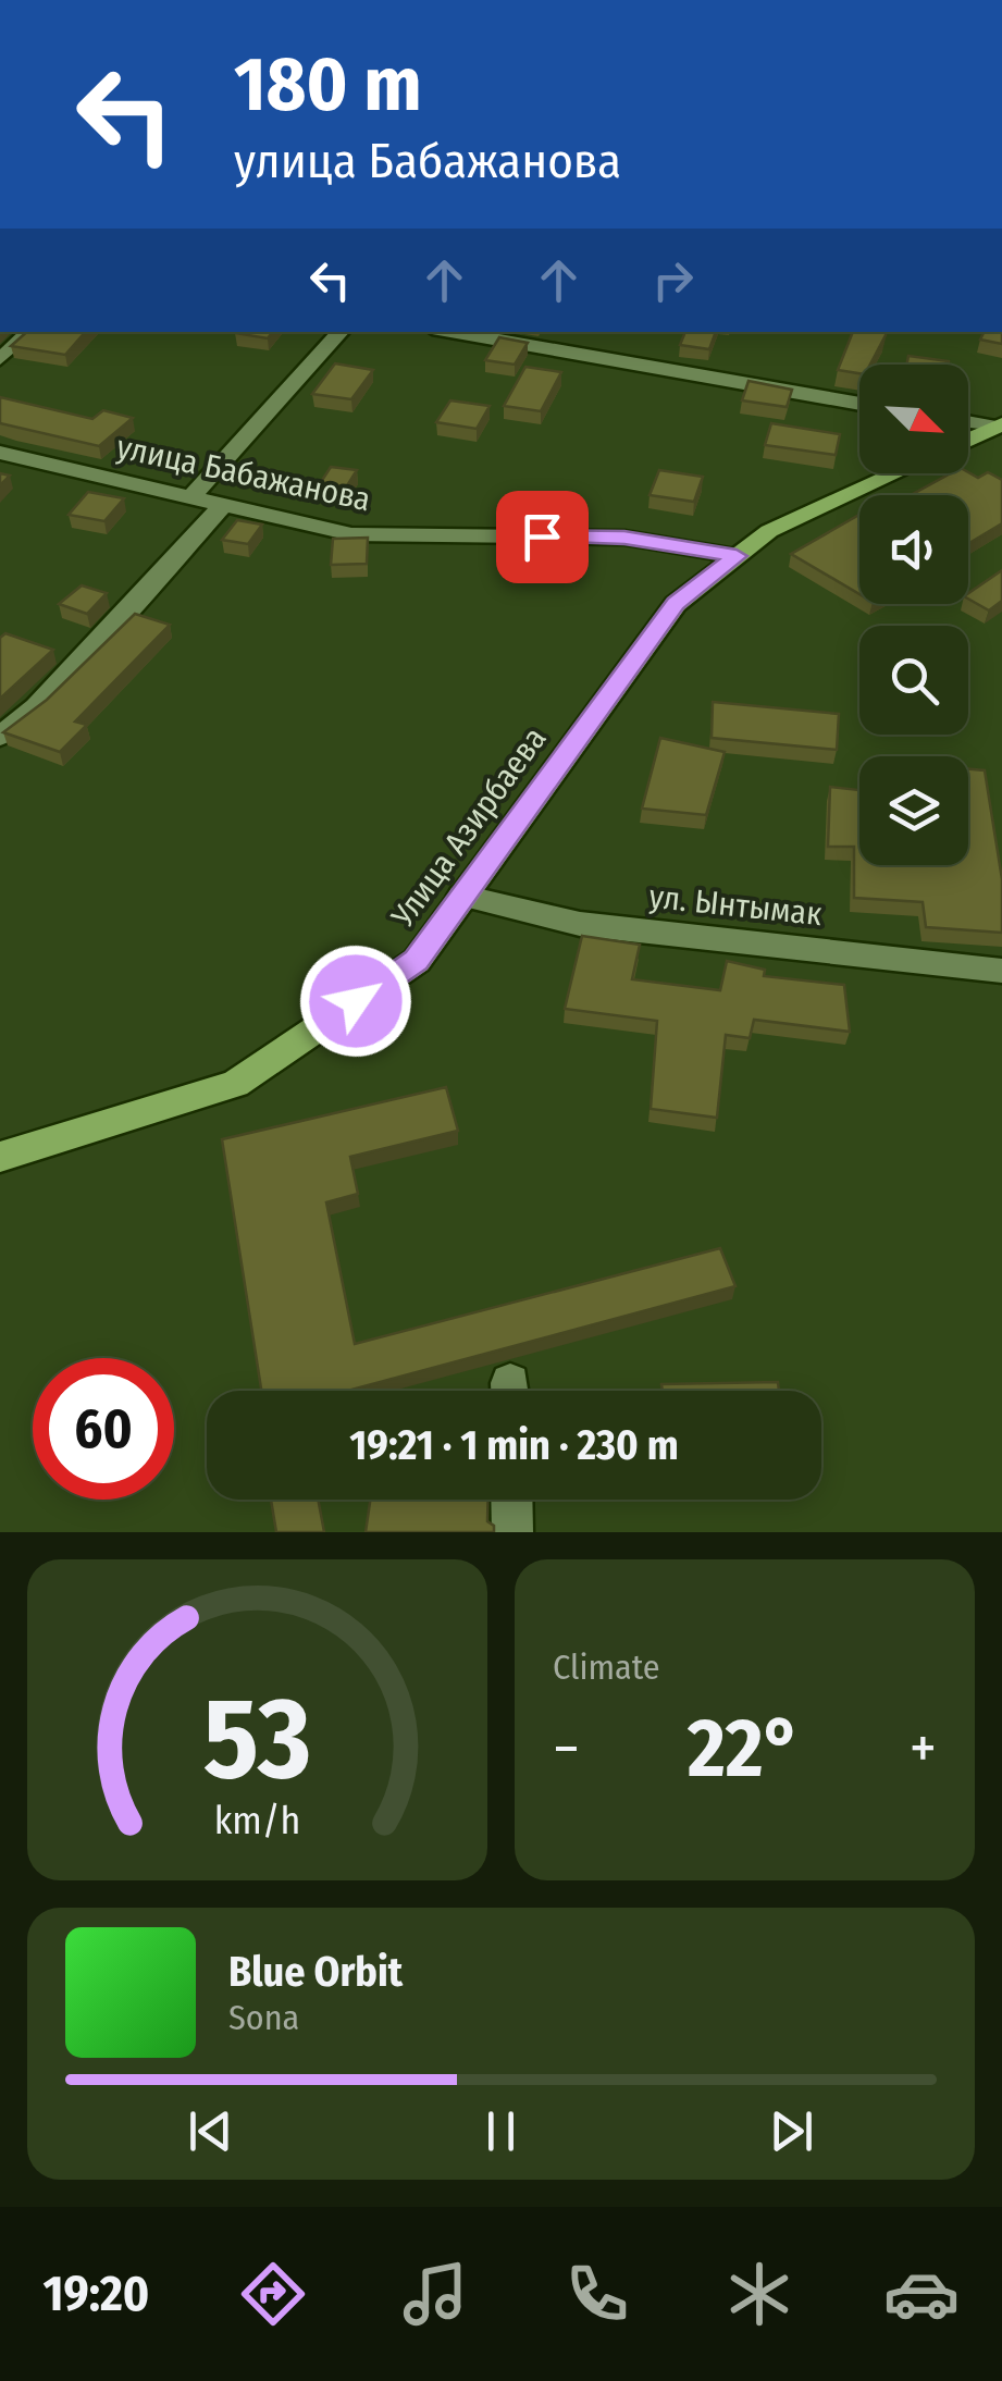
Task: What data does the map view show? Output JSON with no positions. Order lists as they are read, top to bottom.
{
  "streets": {
    "main road": ["Улица Азирбаева"],
    "street": ["улица Бабажанова", "ул. Ынтымак"]
  },
  "crossings": [
    ["улица Бабажанова", "Улица Азирбаева"],
    ["Улица Азирбаева", "ул. Ынтымак"]
  ],
  "north": "bottom right",
  "page": {
    "turn": ["180 m", "улица Бабажанова"],
    "limit": "60",
    "trip": "19:21 · 1 min · 230 m",
    "tile": "Climate",
    "heat": ["−", "22°", "+"],
    "song": ["Blue Orbit", "Sona"],
    "tabs": "19:20",
    "gauge": ["53", "km/h"]
  }
}
